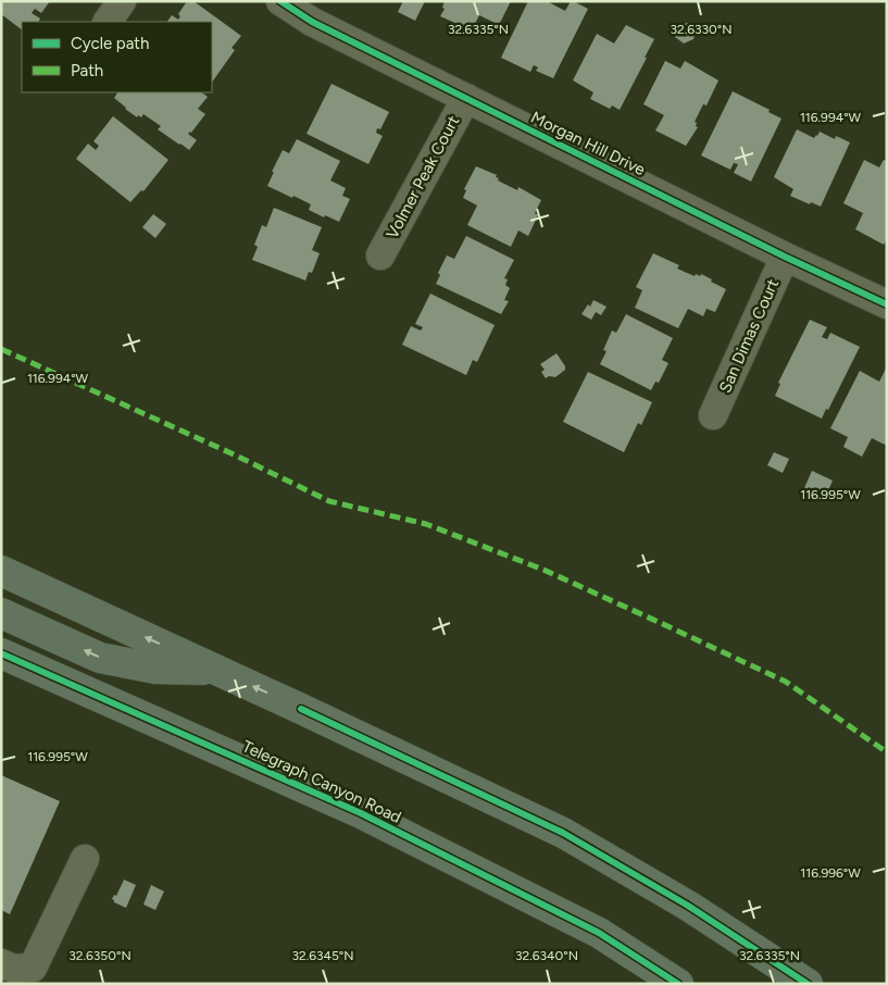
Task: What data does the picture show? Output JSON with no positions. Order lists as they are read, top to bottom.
{
  "streets": {
    "main road": ["Telegraph Canyon Road"],
    "street": ["Morgan Hill Drive", "Volmer Peak Court", "San Dimas Court"]
  },
  "crossings": [
    ["Morgan Hill Drive", "Volmer Peak Court"],
    ["Morgan Hill Drive", "San Dimas Court"]
  ],
  "legend": ["Cycle path", "Path"],
  "coordinates": [
    "32.6335°N",
    "32.6330°N",
    "116.994°W",
    "116.995°W",
    "116.996°W",
    "32.6350°N",
    "32.6345°N",
    "32.6340°N"
  ]
}
